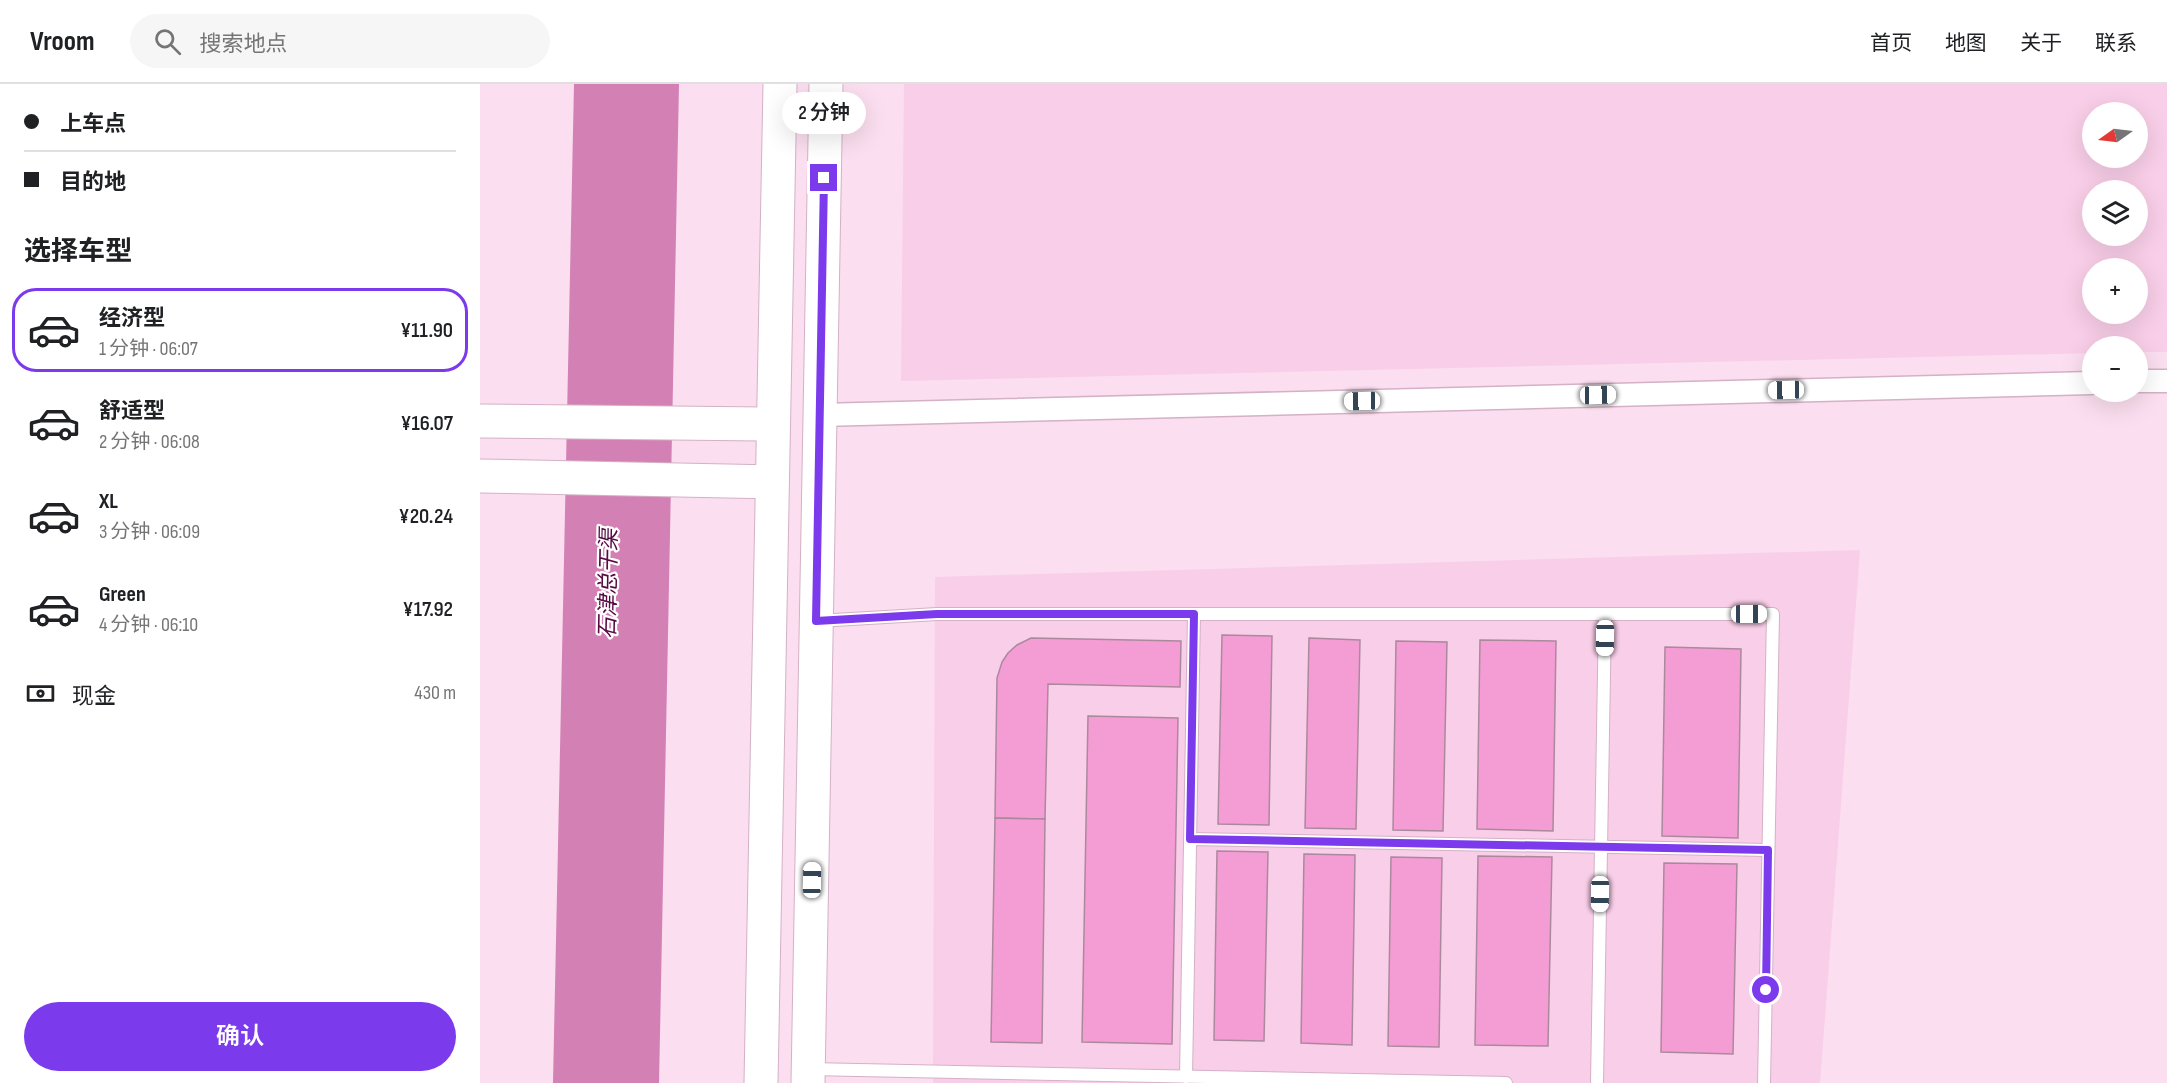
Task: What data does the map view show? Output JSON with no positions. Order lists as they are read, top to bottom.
{
  "water": ["石津总干渠"],
  "north": "left",
  "page": {
    "header": "Vroom",
    "search": "搜索地点",
    "nav": [
      "首页",
      "地图",
      "关于",
      "联系"
    ],
    "banner": ["上车点", "目的地"],
    "bubble": "2 分钟",
    "map_buttons": ["+", "−"],
    "heading": "选择车型",
    "list": [
      {
        "name": "经济型",
        "note": "1 分钟 · 06:07",
        "value": "¥11.90"
      },
      {
        "name": "舒适型",
        "note": "2 分钟 · 06:08",
        "value": "¥16.07"
      },
      {
        "name": "XL",
        "note": "3 分钟 · 06:09",
        "value": "¥20.24"
      },
      {
        "name": "Green",
        "note": "4 分钟 · 06:10",
        "value": "¥17.92"
      }
    ],
    "pay": ["现金", "430 m"],
    "buttons": "确认"
  }
}
